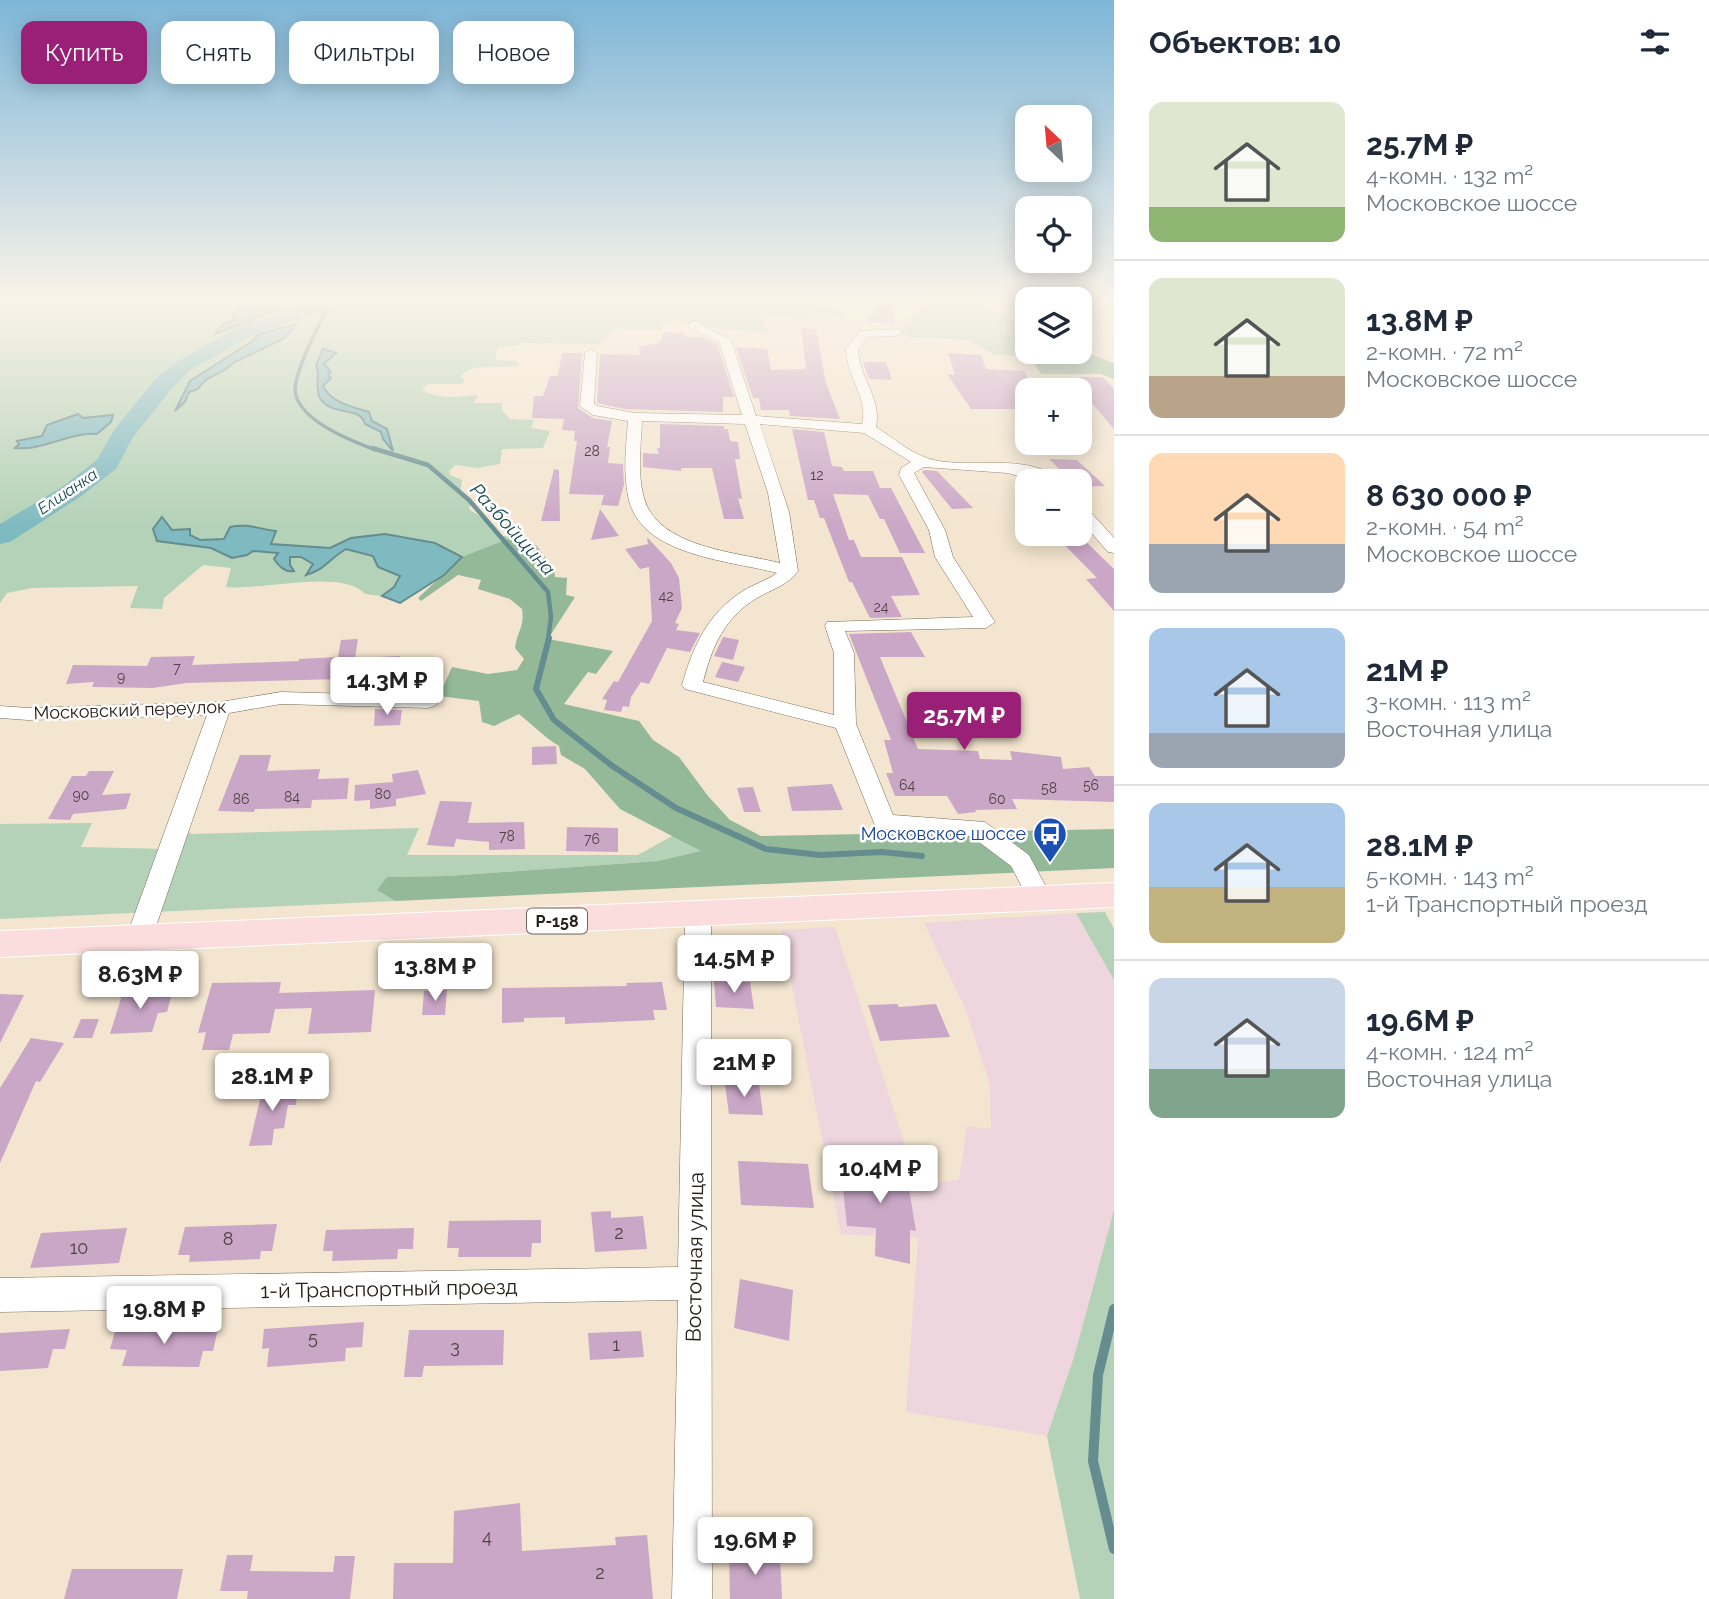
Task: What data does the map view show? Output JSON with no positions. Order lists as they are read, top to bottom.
{
  "streets": {
    "main road": ["Р-158"],
    "street": ["Московский переулок", "Восточная улица", "1-й Транспортный проезд"]
  },
  "crossings": [
    ["Р-158", "Восточная улица"],
    ["Восточная улица", "1-й Транспортный проезд"]
  ],
  "water": ["Елшанка", "Разбойщина"],
  "places": {
    "bus stop": ["Московское шоссе"]
  },
  "house_numbers": [
    "28",
    "12",
    "42",
    "24",
    "7",
    "9",
    "64",
    "56",
    "58",
    "80",
    "90",
    "84",
    "86",
    "60",
    "78",
    "76",
    "2",
    "8",
    "10",
    "5",
    "1",
    "3",
    "4",
    "2"
  ],
  "north": "top left",
  "page": {
    "heading": "Объектов: 10",
    "chip": [
      "Купить",
      "Снять",
      "Фильтры",
      "Новое"
    ],
    "list": [
      {
        "name": "25.7M ₽",
        "note": "4-комн. · 132 m² · Московское шоссе"
      },
      {
        "name": "13.8M ₽",
        "note": "2-комн. · 72 m² · Московское шоссе"
      },
      {
        "name": "8 630 000 ₽",
        "note": "2-комн. · 54 m² · Московское шоссе"
      },
      {
        "name": "21M ₽",
        "note": "3-комн. · 113 m² · Восточная улица"
      },
      {
        "name": "28.1M ₽",
        "note": "5-комн. · 143 m² · 1-й Транспортный проезд"
      },
      {
        "name": "19.6M ₽",
        "note": "4-комн. · 124 m² · Восточная улица"
      }
    ],
    "map_buttons": ["+", "−"],
    "price": [
      "14.3M ₽",
      "25.7M ₽",
      "14.5M ₽",
      "13.8M ₽",
      "8.63M ₽",
      "21M ₽",
      "28.1M ₽",
      "10.4M ₽",
      "19.8M ₽",
      "19.6M ₽"
    ]
  }
}
